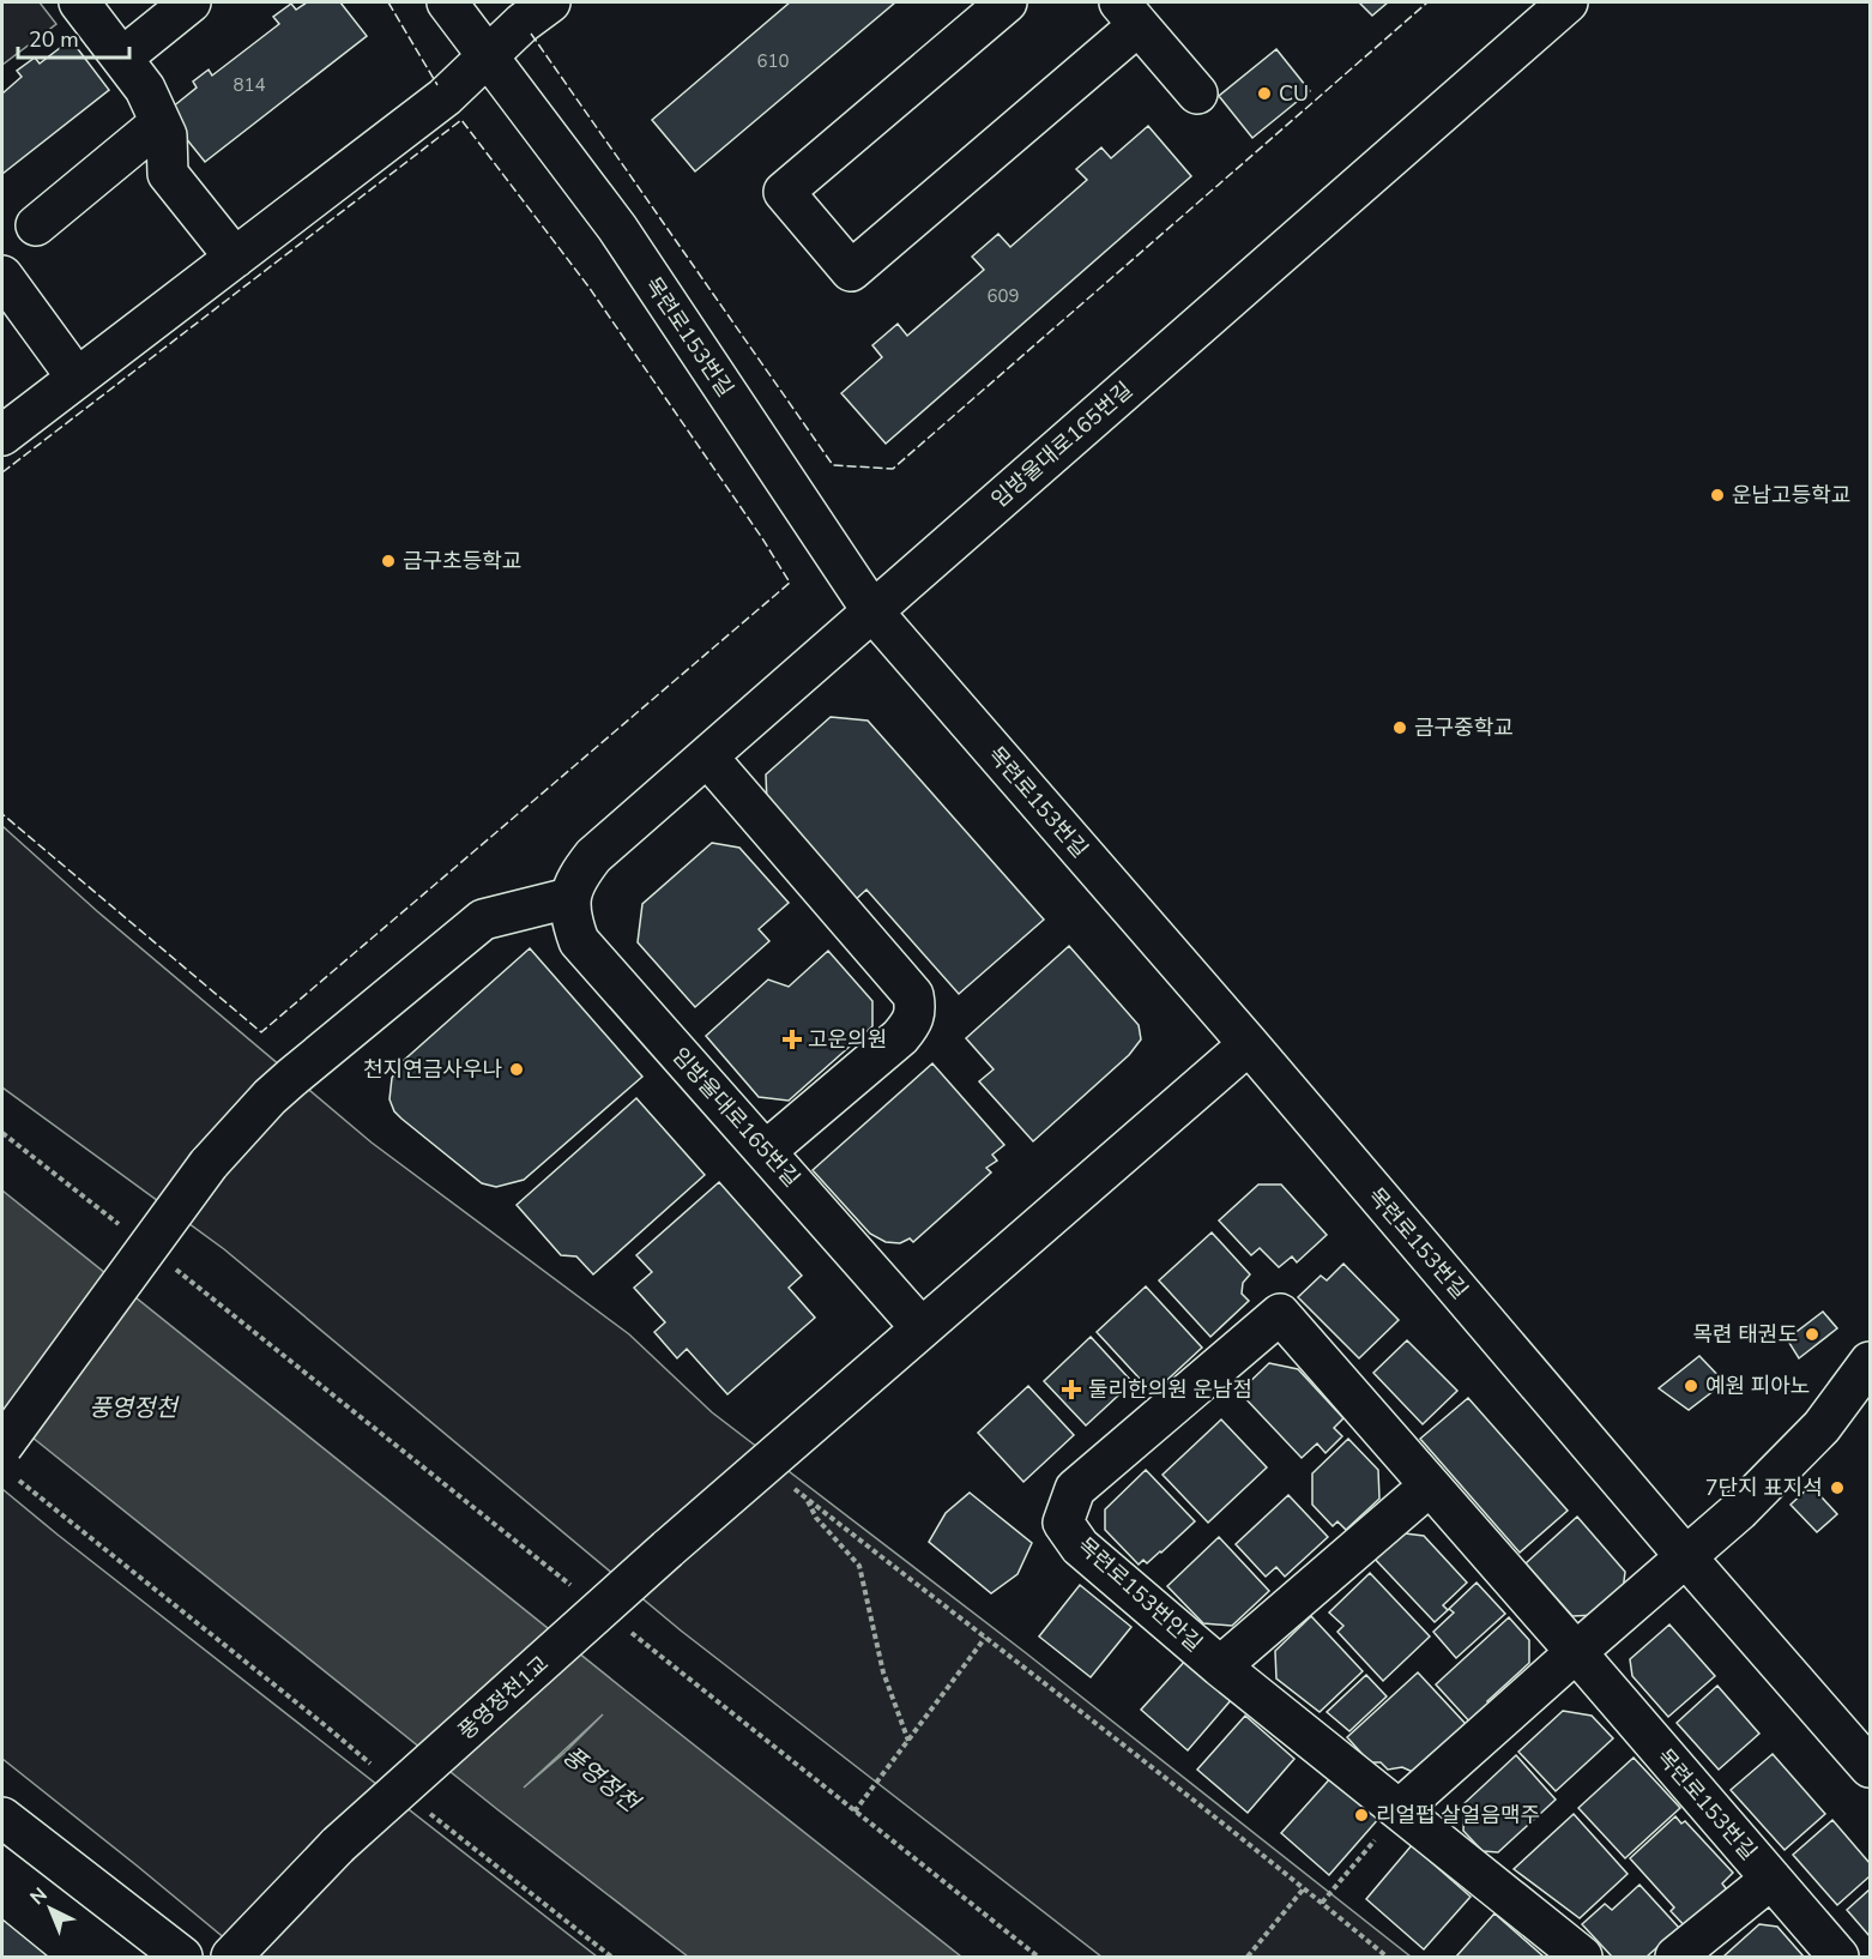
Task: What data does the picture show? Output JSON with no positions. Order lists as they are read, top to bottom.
{
  "streets": {
    "street": [
      "목련로153번길",
      "임방울대로165번길",
      "목련로153번안길",
      "풍영정천1교"
    ]
  },
  "crossings": [
    ["목련로153번길", "임방울대로165번길"],
    ["목련로153번길", "목련로153번안길"],
    ["목련로153번길", "풍영정천1교"],
    ["임방울대로165번길", "풍영정천1교"]
  ],
  "water": ["풍영정천"],
  "places": {
    "other": [
      "CU",
      "운남고등학교",
      "금구초등학교",
      "금구중학교",
      "천지연금사우나",
      "목련 태권도",
      "예원 피아노",
      "7단지 표지석",
      "리얼펍 살얼음맥주"
    ],
    "health": ["고운의원", "둘리한의원 운남점"]
  },
  "house_numbers": ["610", "814", "609"],
  "scale_bar": "20 m",
  "north": "top left"
}
